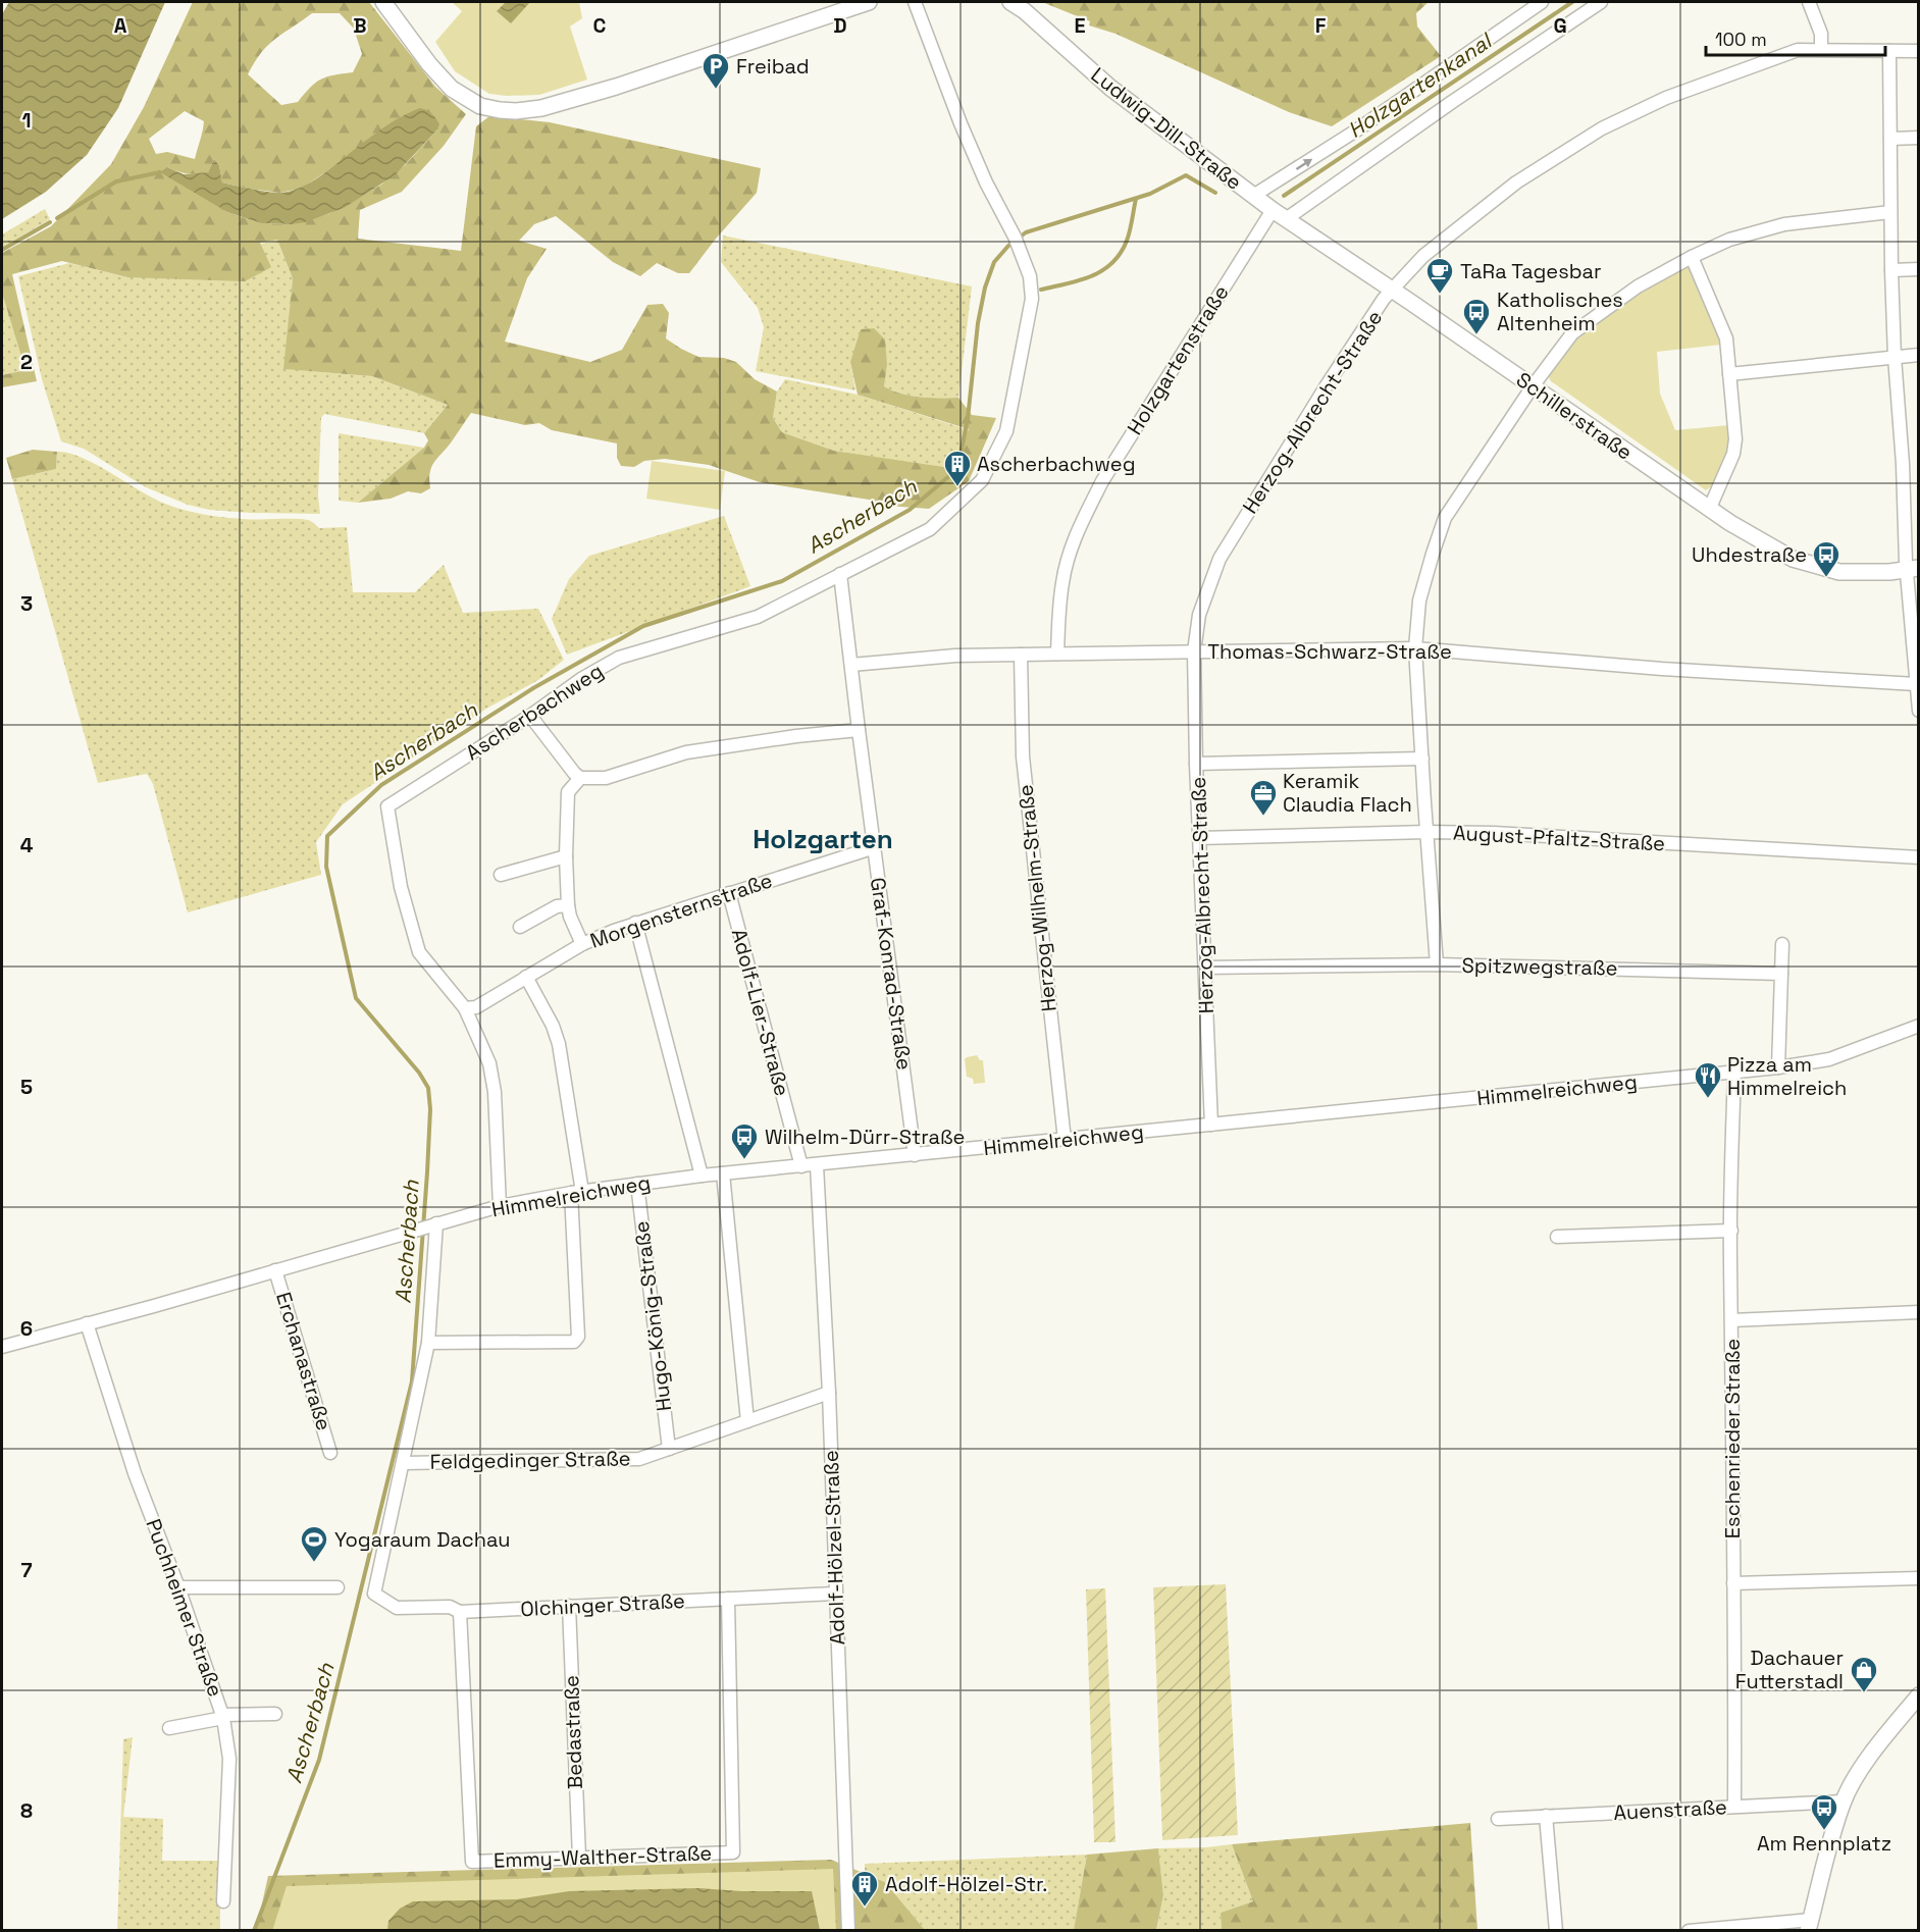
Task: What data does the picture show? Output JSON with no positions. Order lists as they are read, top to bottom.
{
  "streets": {
    "street": [
      "Ludwig-Dill-Straße",
      "Holzgartenstraße",
      "Herzog-Albrecht-Straße",
      "Schillerstraße",
      "Thomas-Schwarz-Straße",
      "Ascherbachweg",
      "August-Pfaltz-Straße",
      "Herzog-Wilhelm-Straße",
      "Morgensternstraße",
      "Spitzwegstraße",
      "Graf-Konrad-Straße",
      "Adolf-Lier-Straße",
      "Himmelreichweg",
      "Hugo-König-Straße",
      "Erchanastraße",
      "Eschenrieder Straße",
      "Feldgedinger Straße",
      "Adolf-Hölzel-Straße",
      "Olchinger Straße",
      "Puchheimer Straße",
      "Bedastraße",
      "Auenstraße",
      "Emmy-Walther-Straße"
    ]
  },
  "crossings": [
    ["Ludwig-Dill-Straße", "Schillerstraße"],
    ["Holzgartenstraße", "Schillerstraße"],
    ["Holzgartenstraße", "Thomas-Schwarz-Straße"],
    ["Herzog-Albrecht-Straße", "Schillerstraße"],
    ["Herzog-Albrecht-Straße", "Thomas-Schwarz-Straße"],
    ["Herzog-Albrecht-Straße", "August-Pfaltz-Straße"],
    ["Herzog-Albrecht-Straße", "Spitzwegstraße"],
    ["Herzog-Albrecht-Straße", "Himmelreichweg"],
    ["Thomas-Schwarz-Straße", "Herzog-Wilhelm-Straße"],
    ["Thomas-Schwarz-Straße", "Graf-Konrad-Straße"],
    ["Ascherbachweg", "Morgensternstraße"],
    ["Ascherbachweg", "Graf-Konrad-Straße"],
    ["Herzog-Wilhelm-Straße", "Himmelreichweg"],
    ["Morgensternstraße", "Graf-Konrad-Straße"],
    ["Morgensternstraße", "Adolf-Lier-Straße"],
    ["Graf-Konrad-Straße", "Himmelreichweg"],
    ["Adolf-Lier-Straße", "Himmelreichweg"],
    ["Himmelreichweg", "Hugo-König-Straße"],
    ["Himmelreichweg", "Erchanastraße"],
    ["Himmelreichweg", "Eschenrieder Straße"],
    ["Himmelreichweg", "Adolf-Hölzel-Straße"],
    ["Himmelreichweg", "Puchheimer Straße"],
    ["Hugo-König-Straße", "Feldgedinger Straße"],
    ["Eschenrieder Straße", "Auenstraße"],
    ["Feldgedinger Straße", "Adolf-Hölzel-Straße"],
    ["Feldgedinger Straße", "Olchinger Straße"],
    ["Adolf-Hölzel-Straße", "Olchinger Straße"],
    ["Olchinger Straße", "Bedastraße"],
    ["Olchinger Straße", "Emmy-Walther-Straße"],
    ["Bedastraße", "Emmy-Walther-Straße"]
  ],
  "districts": ["Holzgarten"],
  "water": ["Holzgartenkanal", "Ascherbach"],
  "places": {
    "parking": ["Freibad"],
    "cafe": ["TaRa Tagesbar"],
    "bus stop": [
      "Katholisches Altenheim",
      "Uhdestraße",
      "Wilhelm-Dürr-Straße",
      "Am Rennplatz"
    ],
    "building": ["Ascherbachweg", "Adolf-Hölzel-Str."],
    "office": ["Keramik Claudia Flach"],
    "restaurant": ["Pizza am Himmelreich"],
    "sports": ["Yogaraum Dachau"],
    "shop": ["Dachauer Futterstadl"]
  },
  "scale_bar": "100 m",
  "grid": {
    "columns": [
      "A",
      "B",
      "C",
      "D",
      "E",
      "F",
      "G"
    ],
    "rows": [
      "1",
      "2",
      "3",
      "4",
      "5",
      "6",
      "7",
      "8"
    ]
  }
}
